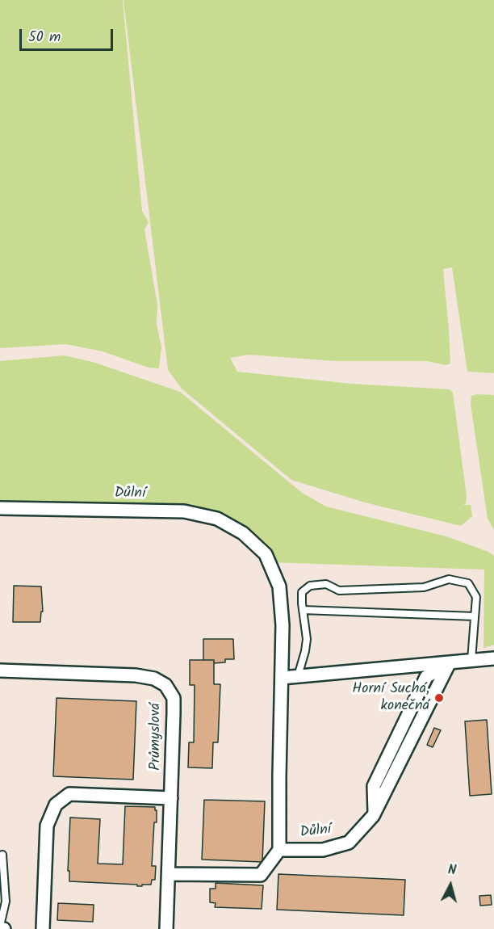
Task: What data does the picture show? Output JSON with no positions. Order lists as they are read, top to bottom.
{
  "streets": {
    "street": ["Důlní", "Průmyslová"]
  },
  "places": ["Horní Suchá, konečná"],
  "scale_bar": "50 m",
  "north": "top"
}
